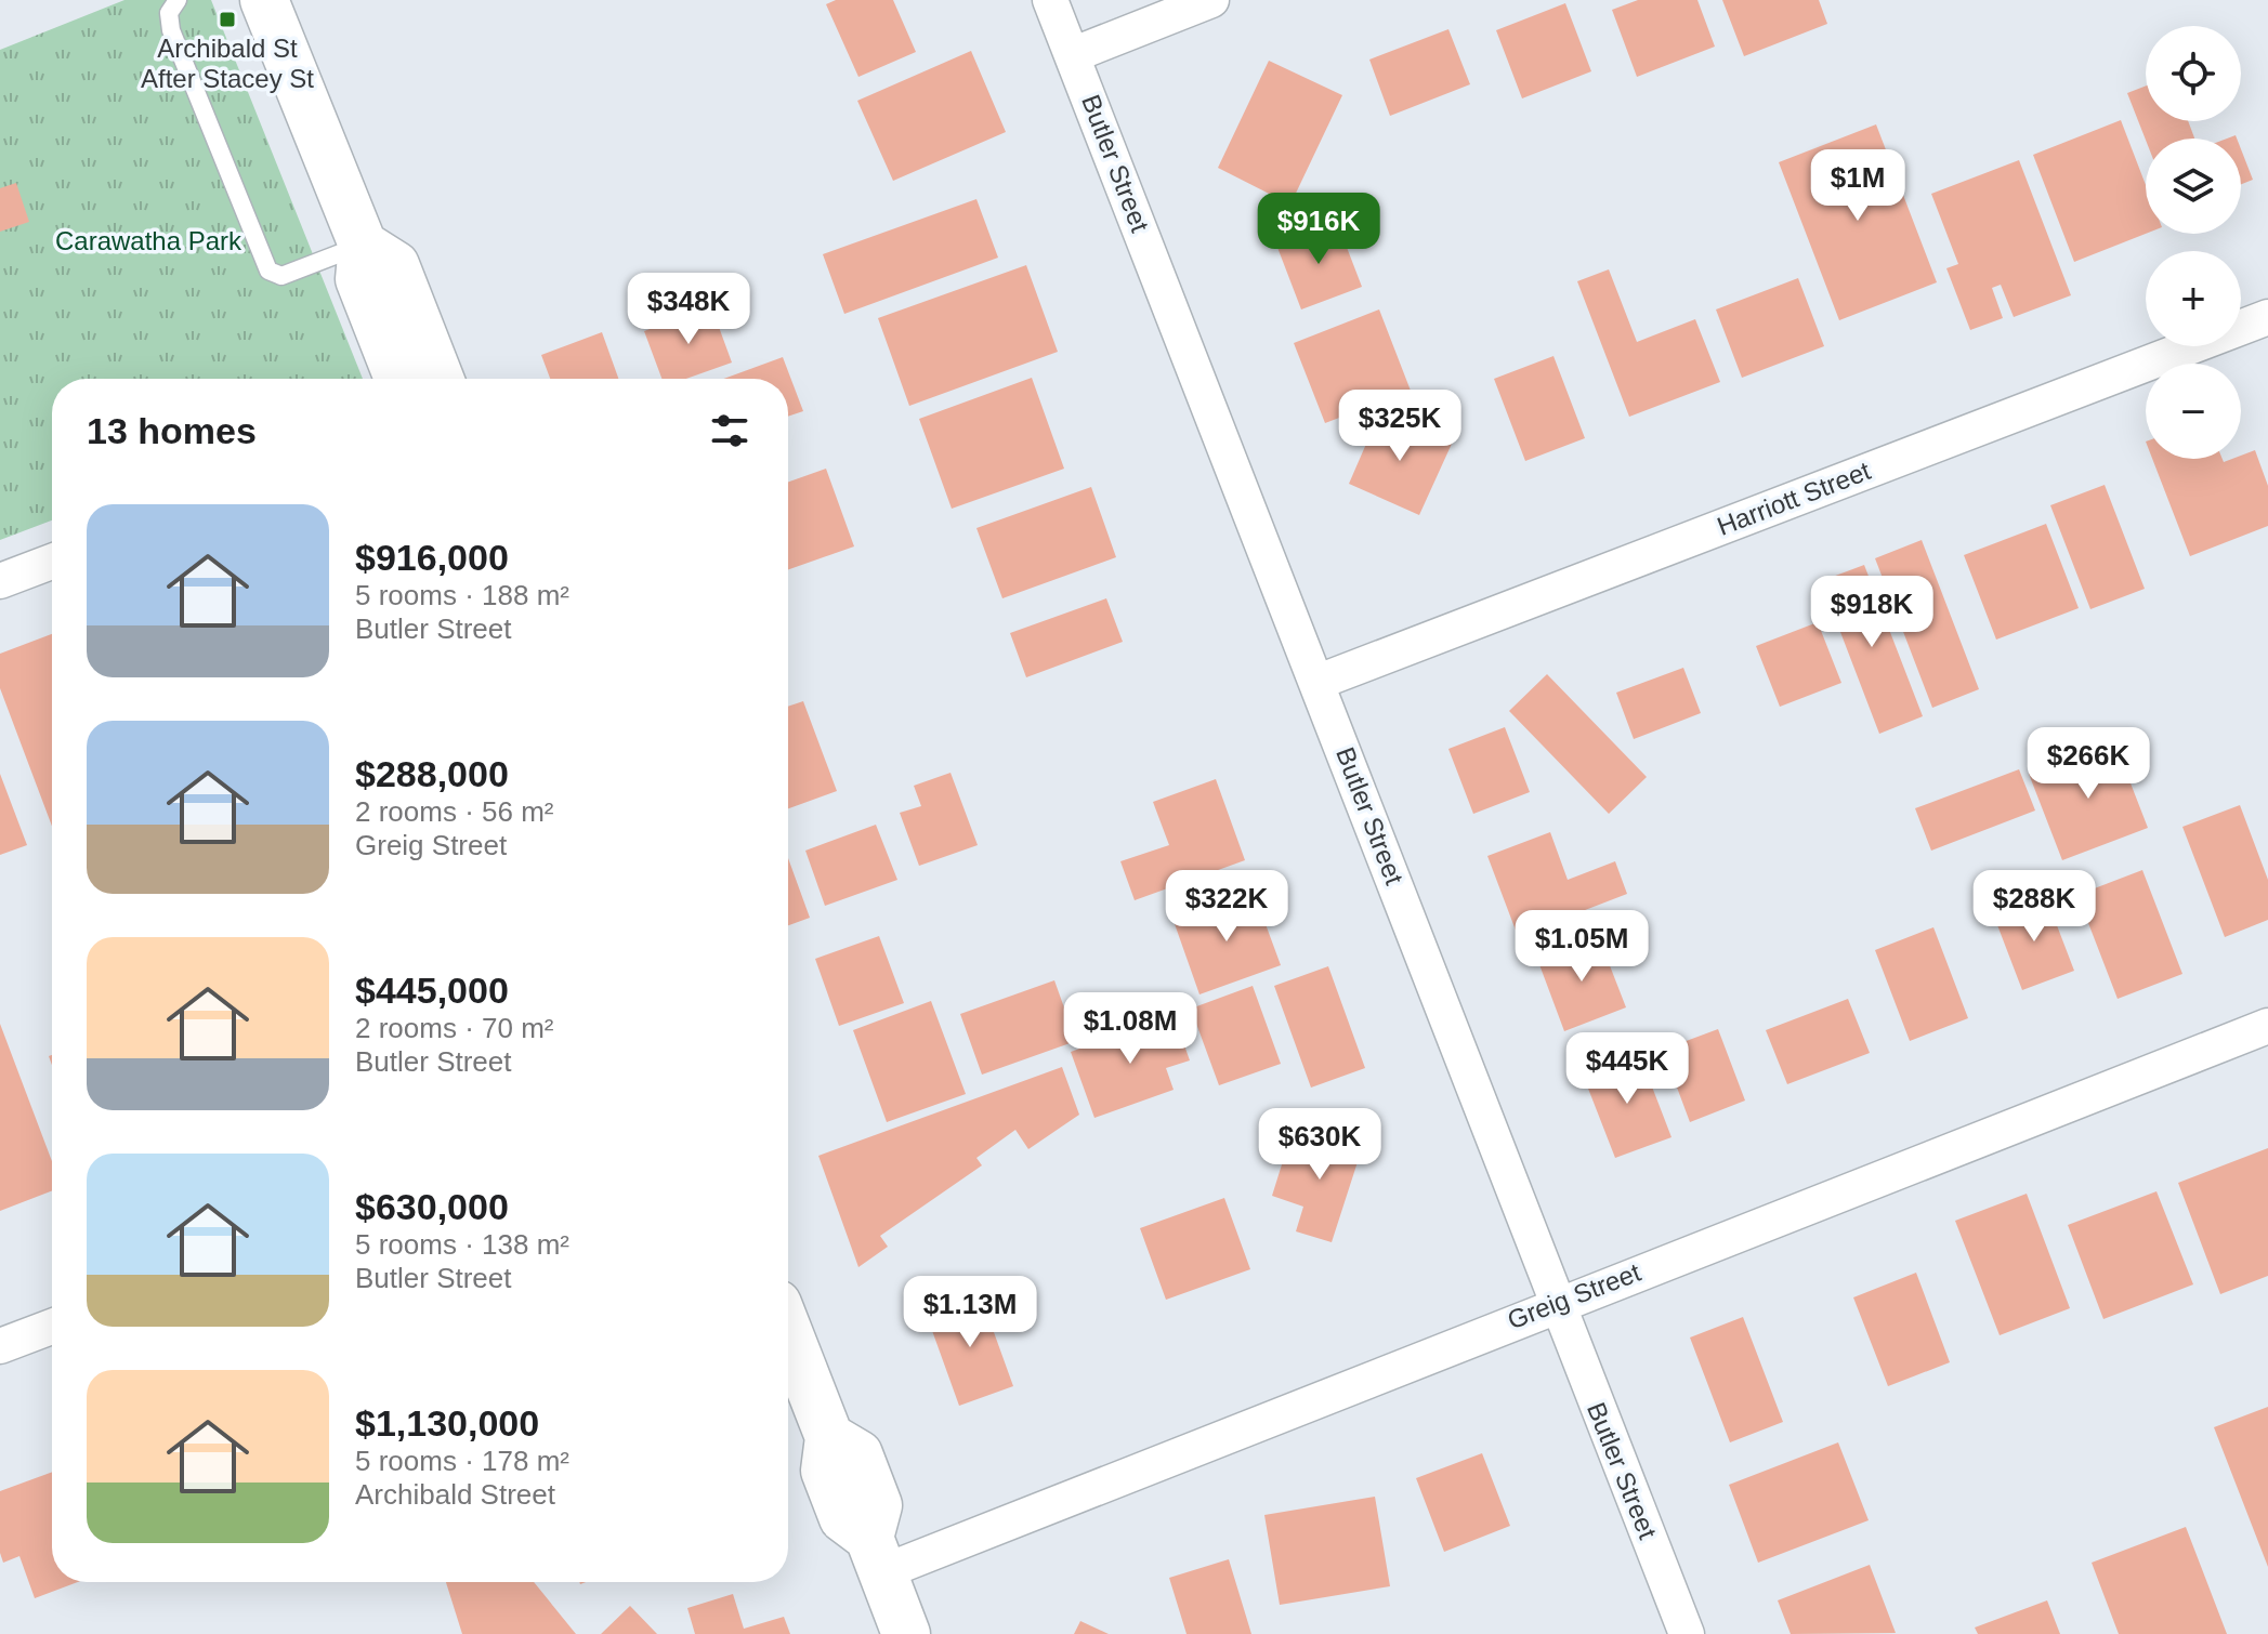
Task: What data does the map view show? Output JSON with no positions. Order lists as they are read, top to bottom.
{
  "streets": {
    "street": ["Butler Street", "Harriott Street", "Greig Street"]
  },
  "crossings": [
    ["Butler Street", "Harriott Street"],
    ["Butler Street", "Greig Street"]
  ],
  "parks": ["Carawatha Park"],
  "places": {
    "transit": ["Archibald St After Stacey St"]
  },
  "page": {
    "map_buttons": ["+", "−"],
    "price": [
      "$1M",
      "$916K",
      "$348K",
      "$325K",
      "$918K",
      "$266K",
      "$322K",
      "$288K",
      "$1.05M",
      "$1.08M",
      "$445K",
      "$630K",
      "$1.13M"
    ],
    "heading": "13 homes",
    "list": [
      {
        "name": "$916,000",
        "note": "5 rooms · 188 m² · Butler Street"
      },
      {
        "name": "$288,000",
        "note": "2 rooms · 56 m² · Greig Street"
      },
      {
        "name": "$445,000",
        "note": "2 rooms · 70 m² · Butler Street"
      },
      {
        "name": "$630,000",
        "note": "5 rooms · 138 m² · Butler Street"
      },
      {
        "name": "$1,130,000",
        "note": "5 rooms · 178 m² · Archibald Street"
      }
    ]
  }
}
